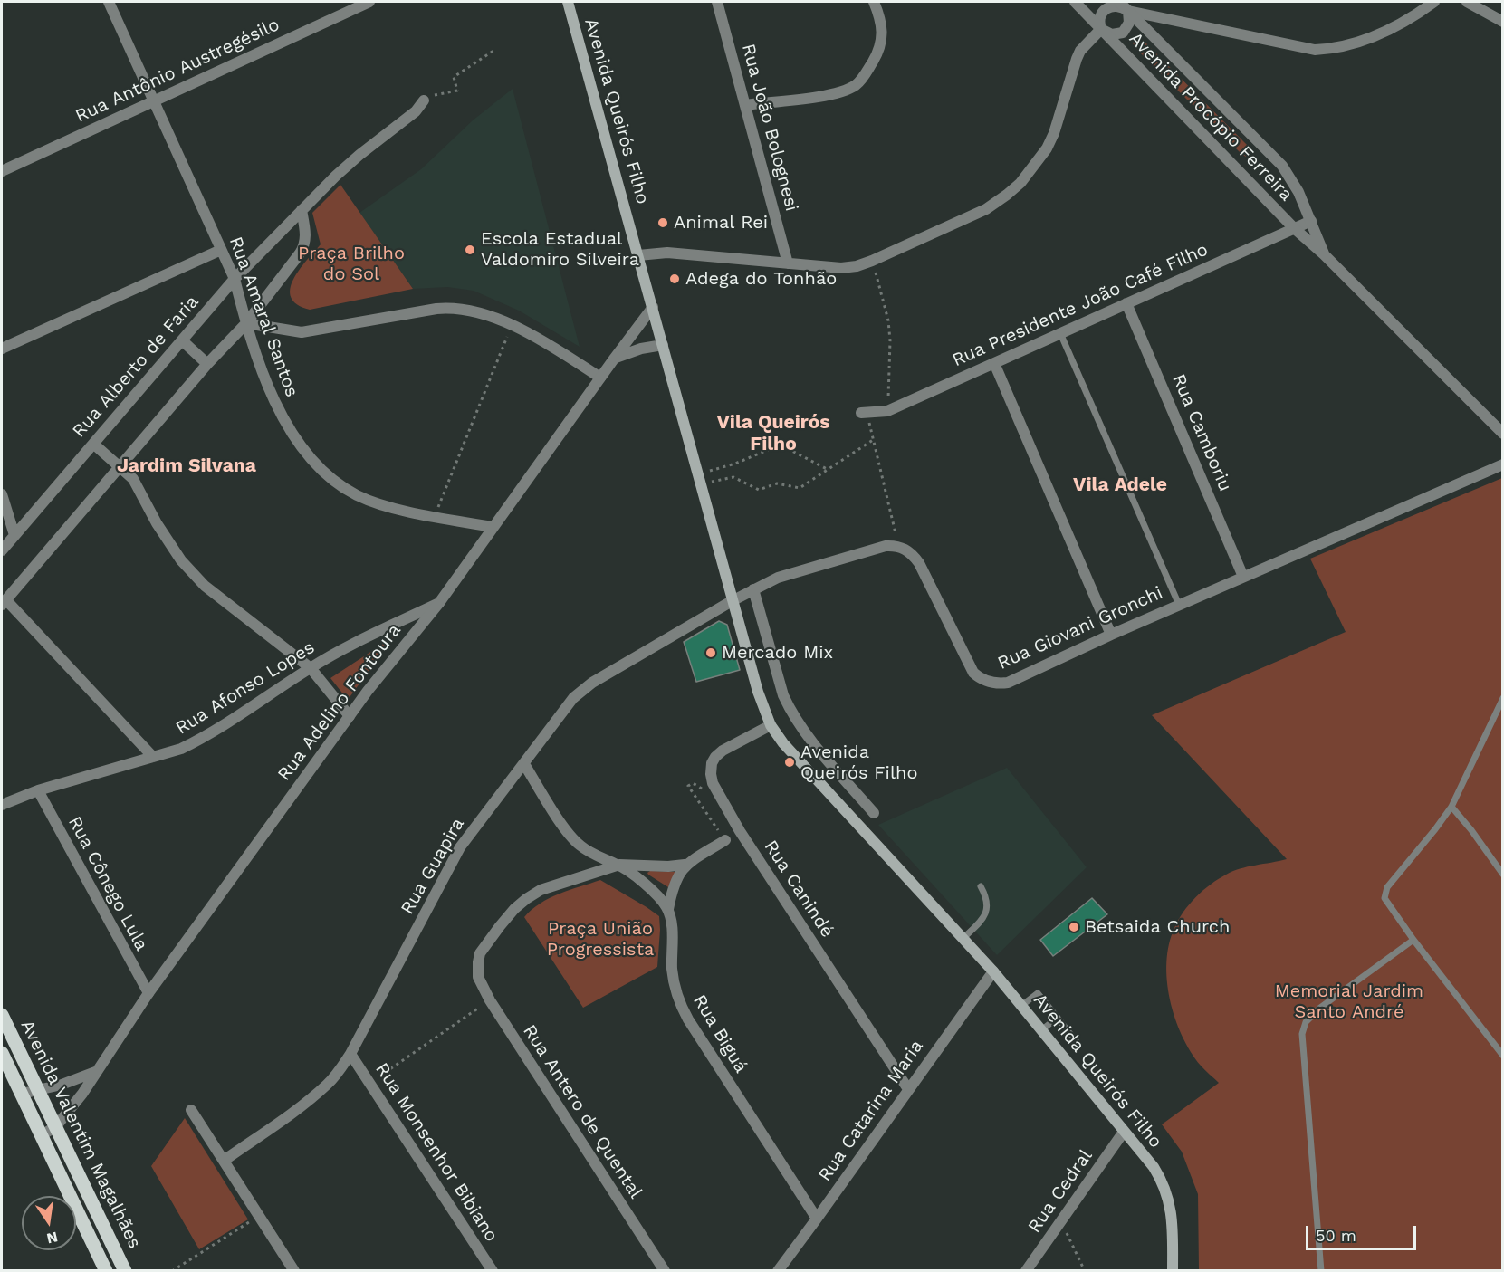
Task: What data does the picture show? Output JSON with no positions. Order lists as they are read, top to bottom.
{
  "streets": {
    "main road": ["Avenida Queirós Filho", "Avenida Valentim Magalhães"],
    "street": [
      "Rua Antônio Austregésilo",
      "Avenida Procópio Ferreira",
      "Rua João Bolognesi",
      "Rua Presidente João Café Filho",
      "Rua Amaral Santos",
      "Rua Alberto de Faria",
      "Rua Camboriu",
      "Rua Giovani Gronchi",
      "Rua Afonso Lopes",
      "Rua Adelino Fontoura",
      "Rua Guapira",
      "Rua Cônego Lula",
      "Rua Canindé",
      "Rua Biguá",
      "Rua Catarina Maria",
      "Rua Antero de Quental",
      "Rua Monsenhor Bibiano",
      "Rua Cedral"
    ]
  },
  "crossings": [
    ["Rua Antônio Austregésilo", "Rua Amaral Santos"],
    ["Avenida Queirós Filho", "Rua Giovani Gronchi"],
    ["Avenida Queirós Filho", "Rua Adelino Fontoura"],
    ["Avenida Queirós Filho", "Rua Guapira"],
    ["Avenida Queirós Filho", "Rua Catarina Maria"],
    ["Avenida Queirós Filho", "Rua Cedral"],
    ["Avenida Procópio Ferreira", "Rua Presidente João Café Filho"],
    ["Rua Presidente João Café Filho", "Rua Camboriu"],
    ["Rua Amaral Santos", "Rua Alberto de Faria"],
    ["Rua Amaral Santos", "Rua Adelino Fontoura"],
    ["Rua Camboriu", "Rua Giovani Gronchi"],
    ["Rua Giovani Gronchi", "Rua Guapira"],
    ["Rua Afonso Lopes", "Rua Adelino Fontoura"],
    ["Rua Afonso Lopes", "Rua Cônego Lula"],
    ["Rua Adelino Fontoura", "Rua Cônego Lula"],
    ["Rua Adelino Fontoura", "Avenida Valentim Magalhães"],
    ["Rua Guapira", "Rua Monsenhor Bibiano"],
    ["Rua Canindé", "Rua Catarina Maria"],
    ["Rua Biguá", "Rua Catarina Maria"]
  ],
  "districts": ["Vila Queirós Filho", "Jardim Silvana", "Vila Adele"],
  "parks": ["Praça Brilho do Sol", "Praça União Progressista", "Memorial Jardim Santo André"],
  "places": [
    "Animal Rei",
    "Escola Estadual Valdomiro Silveira",
    "Adega do Tonhão",
    "Mercado Mix",
    "Avenida Queirós Filho",
    "Betsaida Church"
  ],
  "scale_bar": "50 m",
  "north": "bottom"
}
